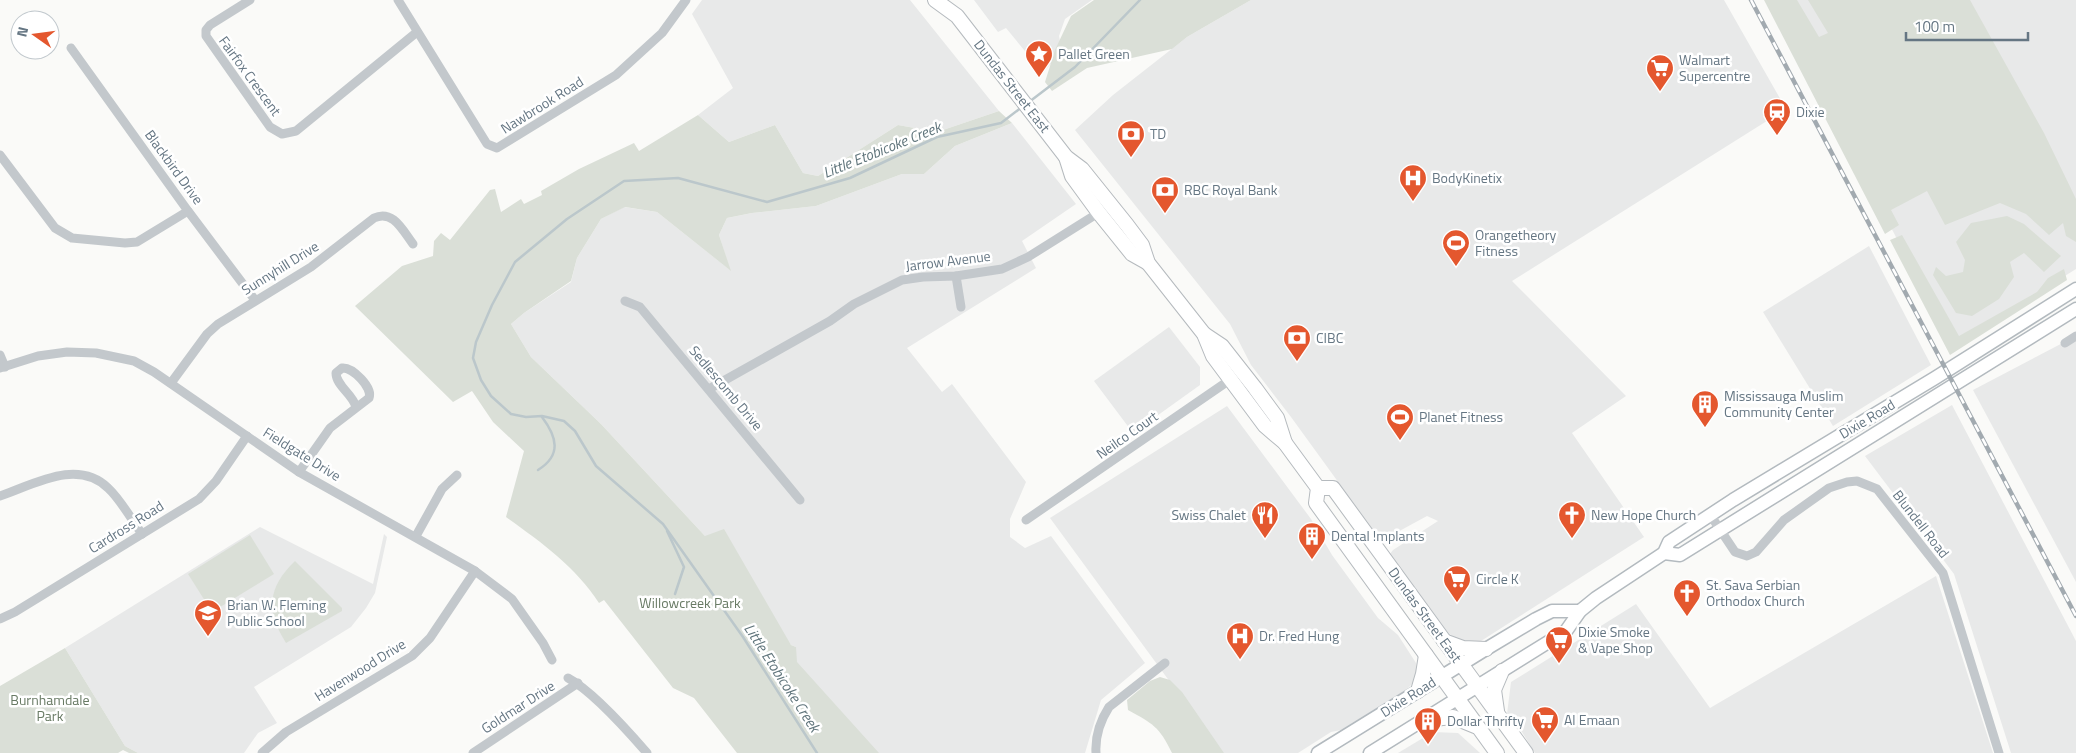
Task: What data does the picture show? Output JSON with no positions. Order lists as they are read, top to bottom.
{
  "streets": {
    "main road": ["Dundas Street East", "Dixie Road"],
    "street": [
      "Fairfox Crescent",
      "Nawbrook Road",
      "Blackbird Drive",
      "Jarrow Avenue",
      "Sunnyhill Drive",
      "Sedlescomb Drive",
      "Neilco Court",
      "Fieldgate Drive",
      "Blundell Road",
      "Cardross Road",
      "Havenwood Drive",
      "Goldmar Drive"
    ]
  },
  "crossings": [
    ["Fairfox Crescent", "Nawbrook Road"],
    ["Dundas Street East", "Jarrow Avenue"],
    ["Dundas Street East", "Dixie Road"],
    ["Dundas Street East", "Neilco Court"],
    ["Blackbird Drive", "Sunnyhill Drive"],
    ["Jarrow Avenue", "Sedlescomb Drive"],
    ["Sunnyhill Drive", "Fieldgate Drive"],
    ["Dixie Road", "Blundell Road"],
    ["Fieldgate Drive", "Cardross Road"],
    ["Fieldgate Drive", "Havenwood Drive"]
  ],
  "water": ["Little Etobicoke Creek"],
  "parks": ["Willowcreek Park", "Burnhamdale Park"],
  "places": {
    "place": ["Pallet Green"],
    "supermarket": [
      "Walmart Supercentre",
      "Circle K",
      "Dixie Smoke & Vape Shop",
      "Al Emaan"
    ],
    "station": ["Dixie"],
    "bank": ["TD", "RBC Royal Bank", "CIBC"],
    "hospital": ["BodyKinetix", "Dr. Fred Hung"],
    "sports": ["Orangetheory Fitness", "Planet Fitness"],
    "building": ["Mississauga Muslim Community Center", "Dental !mplants", "Dollar Thrifty"],
    "restaurant": ["Swiss Chalet"],
    "church": ["New Hope Church", "St. Sava Serbian Orthodox Church"],
    "school or university": ["Brian W. Fleming Public School"]
  },
  "scale_bar": "100 m",
  "north": "left"
}
